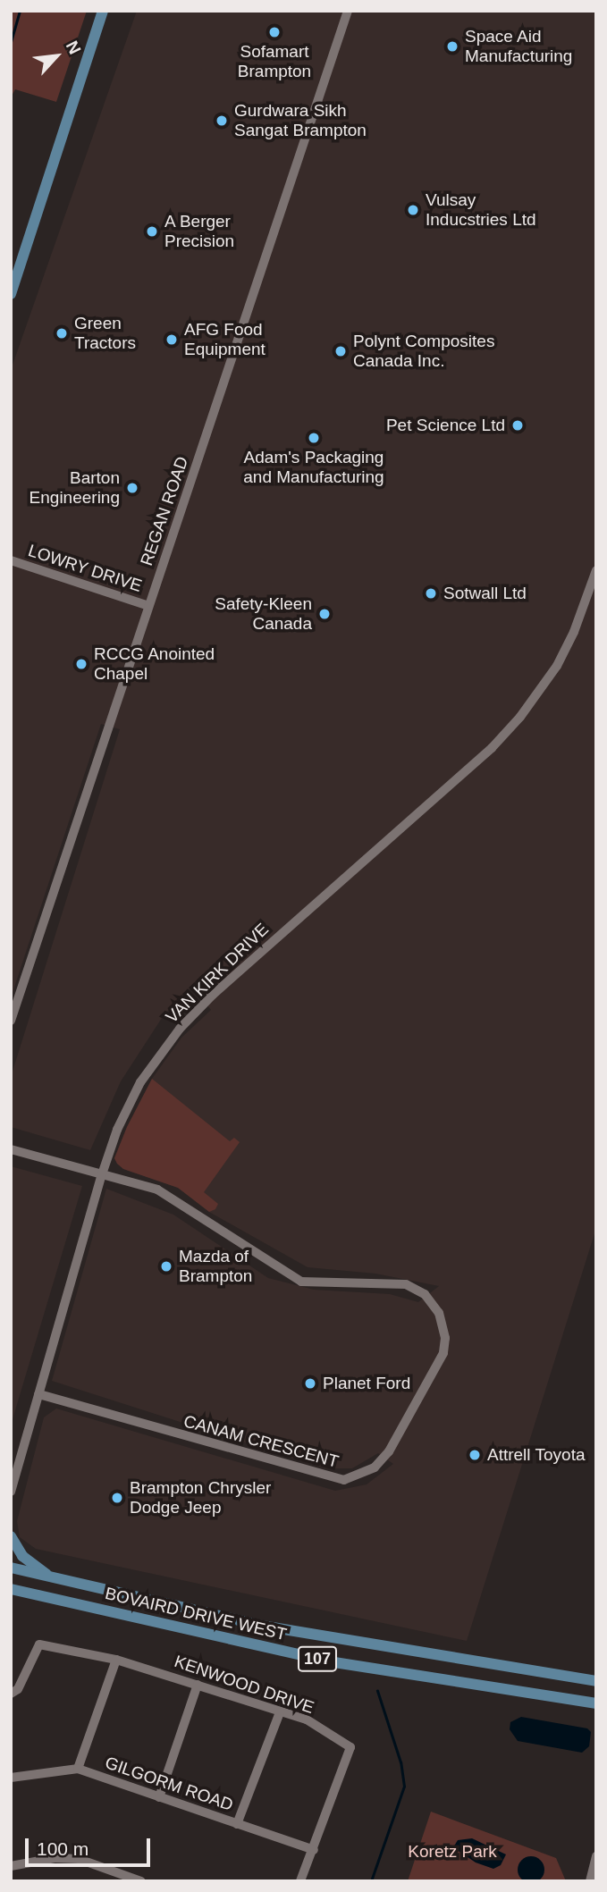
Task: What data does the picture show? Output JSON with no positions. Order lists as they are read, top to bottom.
{
  "streets": {
    "main road": ["BOVAIRD DRIVE WEST", "107"],
    "street": [
      "REGAN ROAD",
      "LOWRY DRIVE",
      "VAN KIRK DRIVE",
      "CANAM CRESCENT",
      "KENWOOD DRIVE",
      "GILGORM ROAD"
    ]
  },
  "crossings": [
    ["REGAN ROAD", "LOWRY DRIVE"],
    ["VAN KIRK DRIVE", "CANAM CRESCENT"],
    ["KENWOOD DRIVE", "GILGORM ROAD"]
  ],
  "parks": ["Koretz Park"],
  "places": [
    "Sofamart Brampton",
    "Space Aid Manufacturing",
    "Gurdwara Sikh Sangat Brampton",
    "Vulsay Inducstries Ltd",
    "A Berger Precision",
    "Green Tractors",
    "AFG Food Equipment",
    "Polynt Composites Canada Inc.",
    "Pet Science Ltd",
    "Adam's Packaging and Manufacturing",
    "Barton Engineering",
    "Sotwall Ltd",
    "Safety-Kleen Canada",
    "RCCG Anointed Chapel",
    "Mazda of Brampton",
    "Planet Ford",
    "Attrell Toyota",
    "Brampton Chrysler Dodge Jeep"
  ],
  "scale_bar": "100 m",
  "north": "top right"
}
